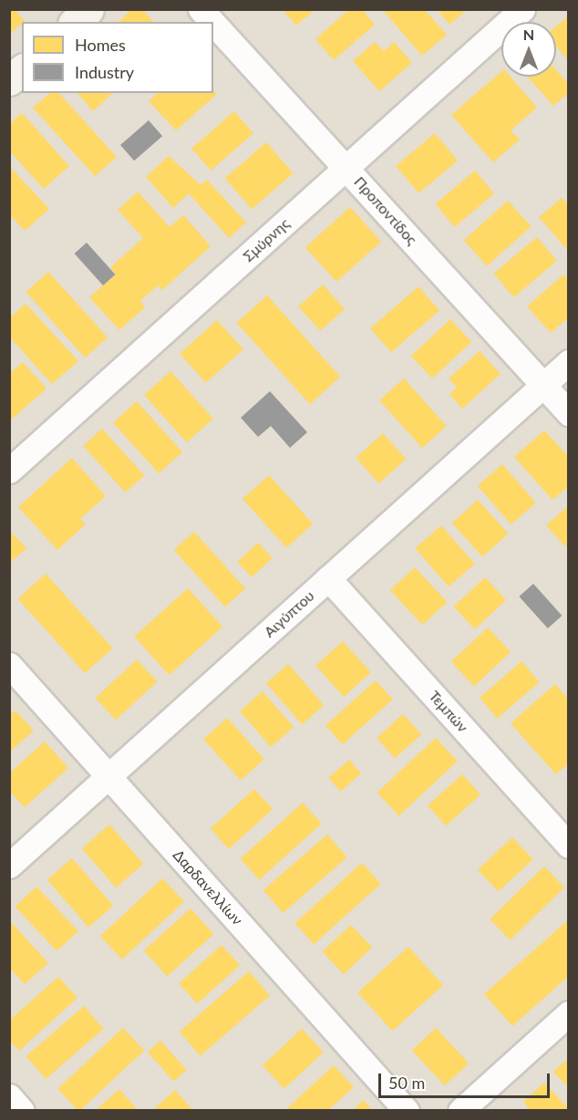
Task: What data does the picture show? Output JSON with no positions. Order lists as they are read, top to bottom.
{
  "streets": {
    "street": [
      "Προποντίδος",
      "Σμύρνης",
      "Αιγύπτου",
      "Τεμπών",
      "Δαρδανελλίων"
    ]
  },
  "crossings": [
    ["Προποντίδος", "Σμύρνης"],
    ["Προποντίδος", "Αιγύπτου"],
    ["Αιγύπτου", "Τεμπών"],
    ["Αιγύπτου", "Δαρδανελλίων"]
  ],
  "legend": ["Homes", "Industry"],
  "scale_bar": "50 m",
  "north": "top"
}
